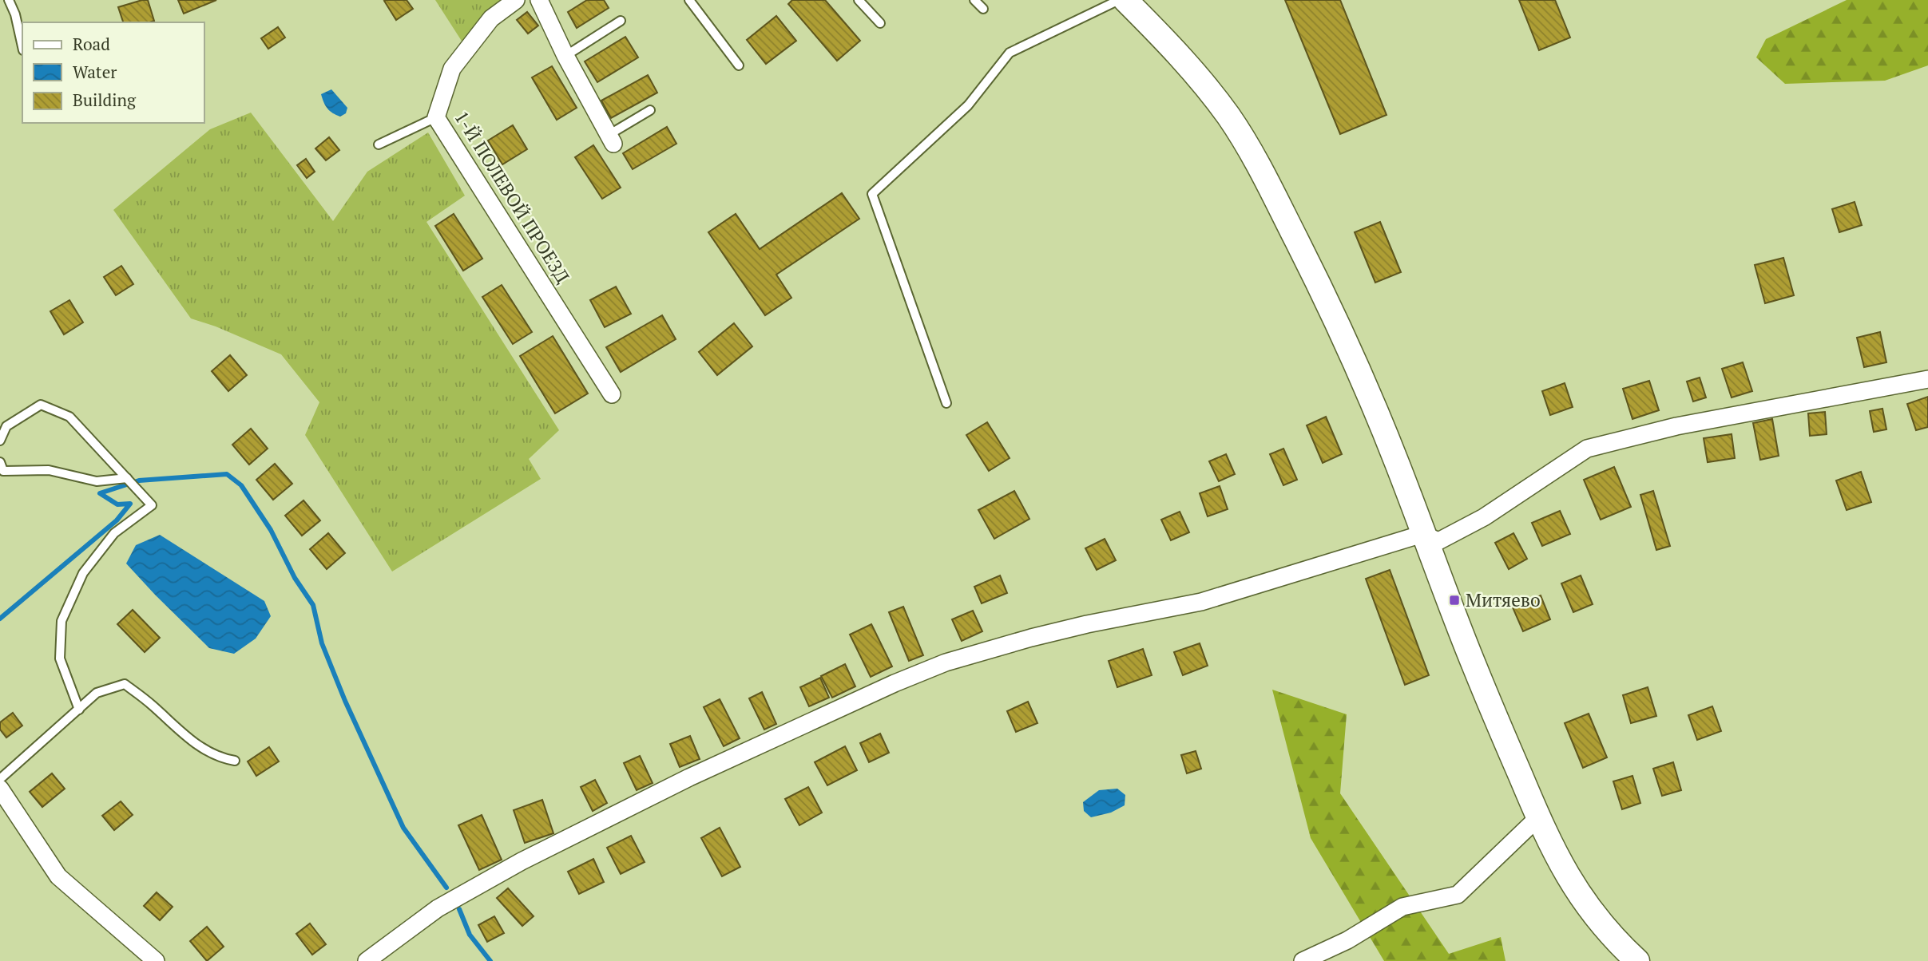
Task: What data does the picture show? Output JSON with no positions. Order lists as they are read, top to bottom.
{
  "streets": {
    "street": ["1-Й ПОЛЕВОЙ ПРОЕЗД"]
  },
  "places": {
    "transit": ["Митяево"]
  },
  "legend": ["Road", "Water", "Building"]
}
